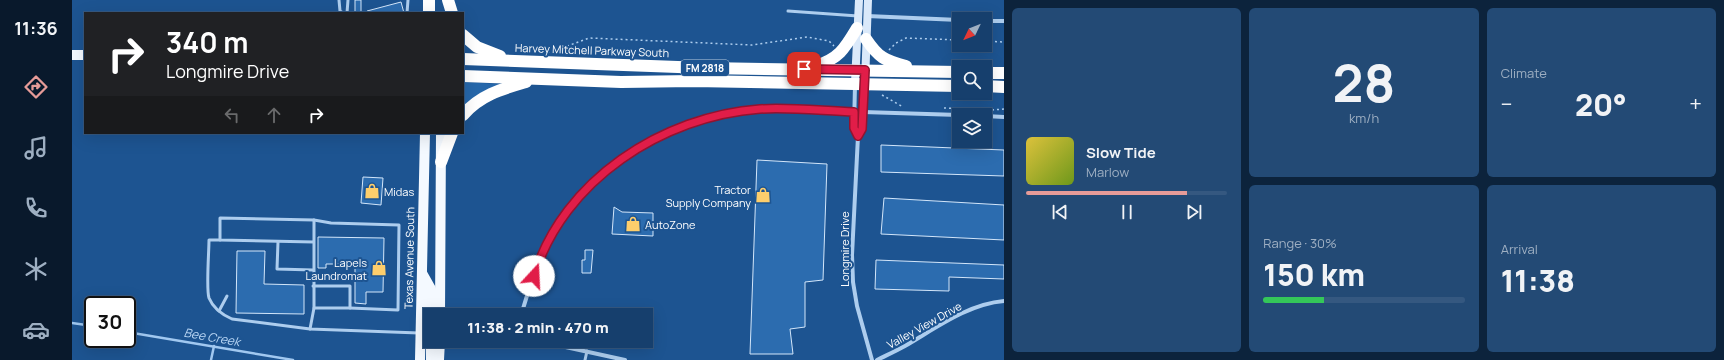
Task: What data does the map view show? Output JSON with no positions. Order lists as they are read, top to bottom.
{
  "streets": {
    "highway": ["Harvey Mitchell Parkway South", "FM 2818"],
    "main road": ["Texas Avenue South"],
    "street": ["Longmire Drive", "Valley View Drive"]
  },
  "crossings": [
    ["Harvey Mitchell Parkway South", "Longmire Drive"],
    ["FM 2818", "Longmire Drive"]
  ],
  "water": ["Bee Creek"],
  "places": {
    "shop": [
      "Midas",
      "Tractor Supply Company",
      "AutoZone",
      "Lapels Laundromat"
    ]
  },
  "north": "bottom left",
  "page": {
    "tabs": "11:36",
    "tile": [
      ["28", "km/h"],
      "Climate",
      ["Range · 30%", "150 km"],
      ["Arrival", "11:38"]
    ],
    "turn": ["340 m", "Longmire Drive"],
    "heat": ["−", "20°", "+"],
    "song": ["Slow Tide", "Marlow"],
    "limit": "30",
    "trip": "11:38 · 2 min · 470 m"
  }
}
